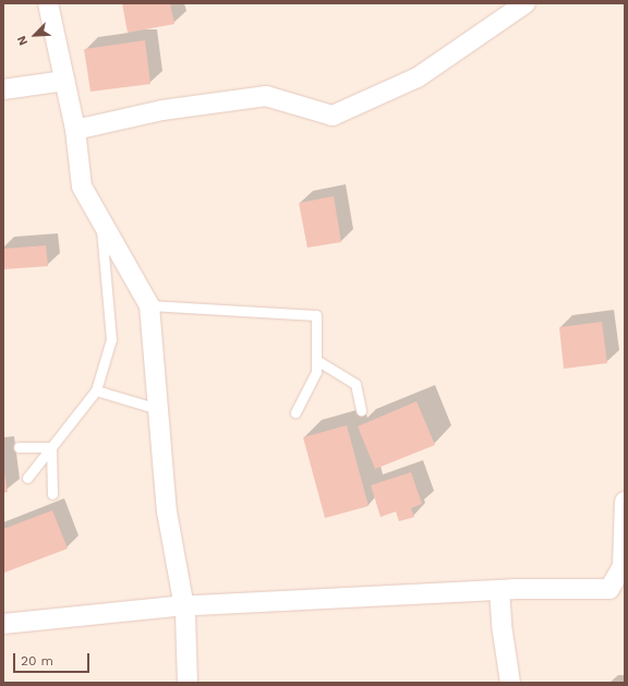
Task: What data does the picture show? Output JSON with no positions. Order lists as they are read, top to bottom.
{
  "scale_bar": "20 m",
  "north": "bottom left"
}
